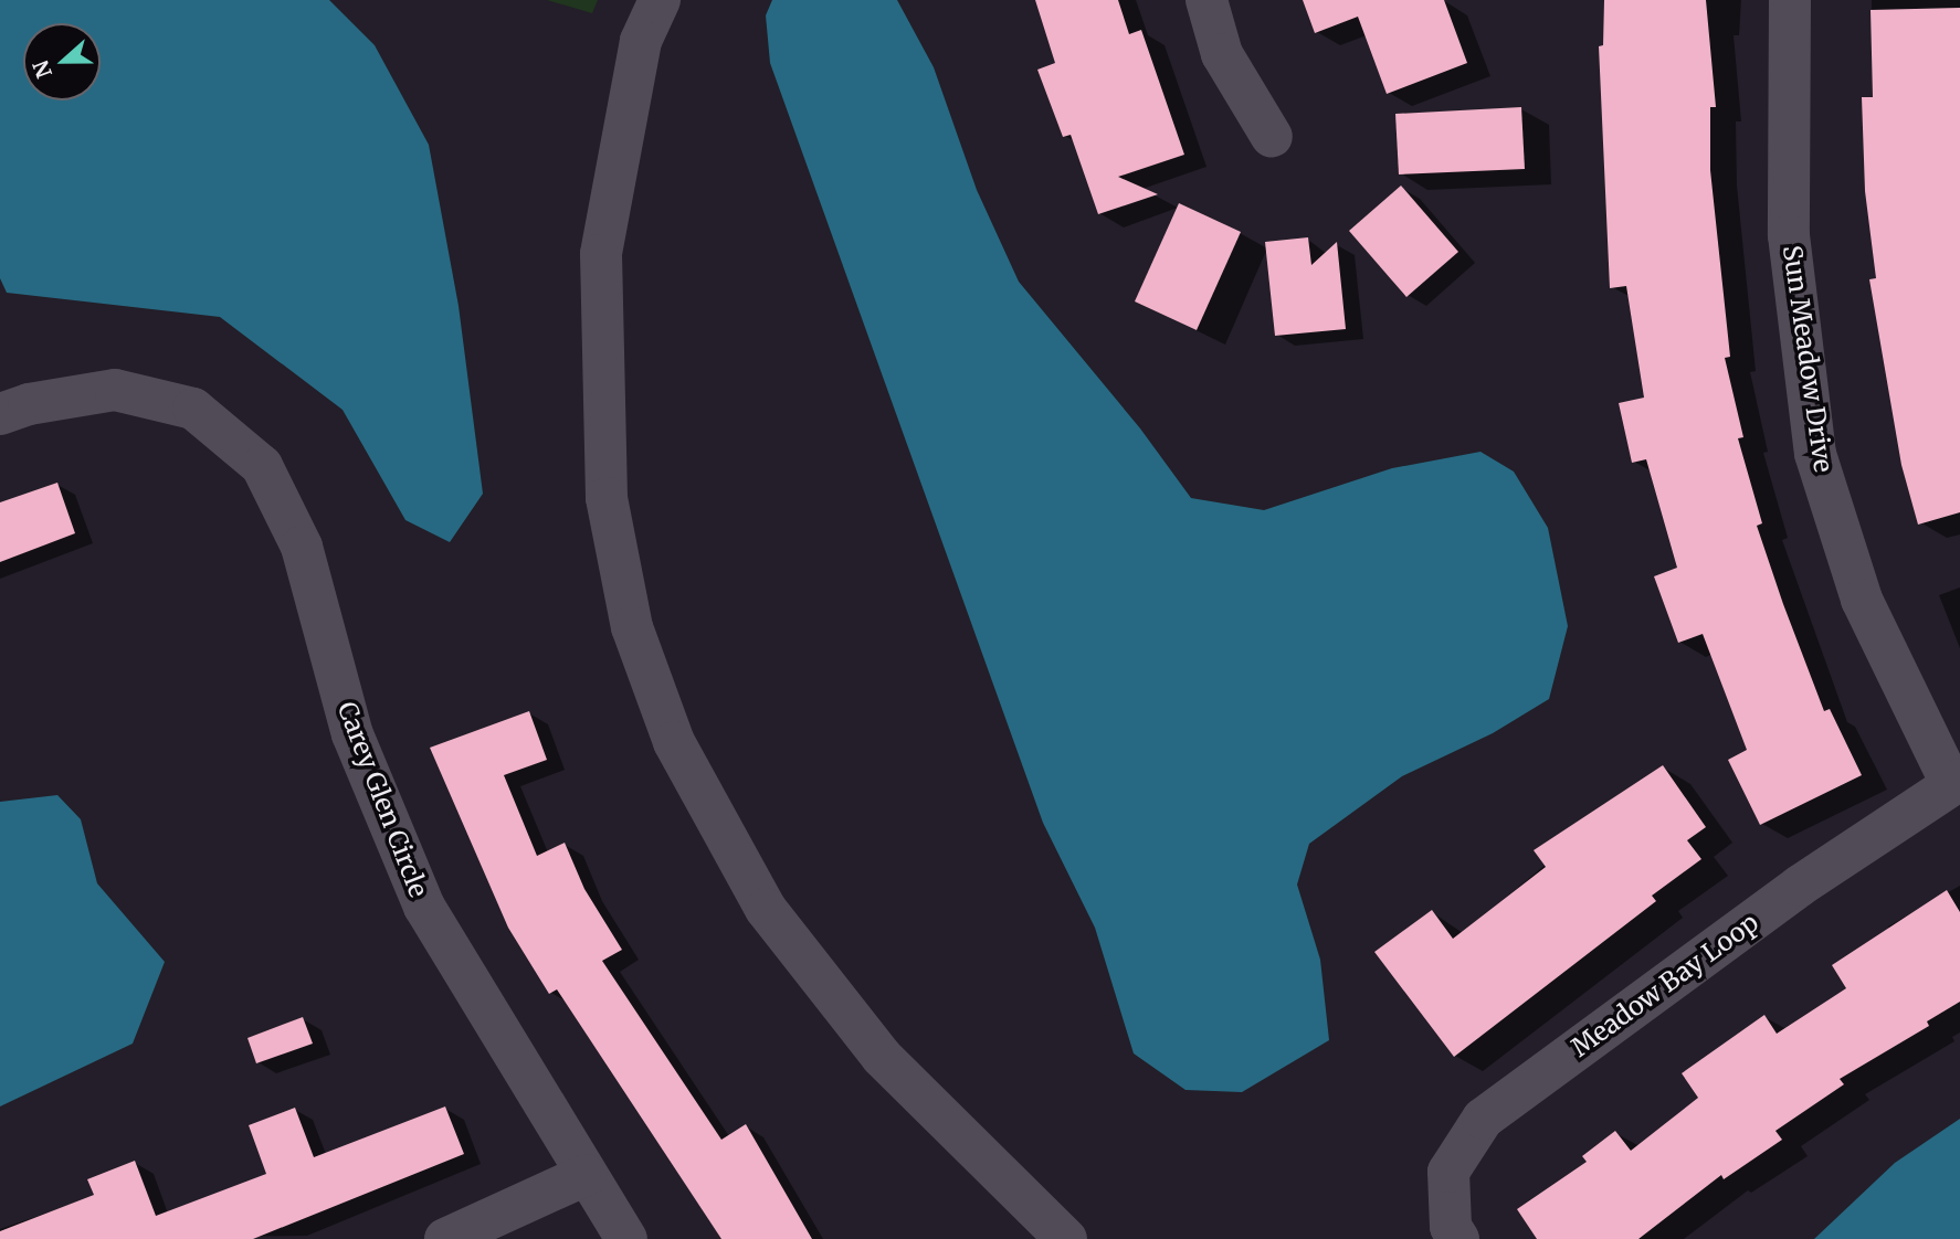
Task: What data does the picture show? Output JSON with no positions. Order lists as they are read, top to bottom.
{
  "streets": {
    "street": ["Sun Meadow Drive", "Carey Glen Circle", "Meadow Bay Loop"]
  },
  "crossings": [
    ["Sun Meadow Drive", "Meadow Bay Loop"]
  ],
  "north": "left"
}
